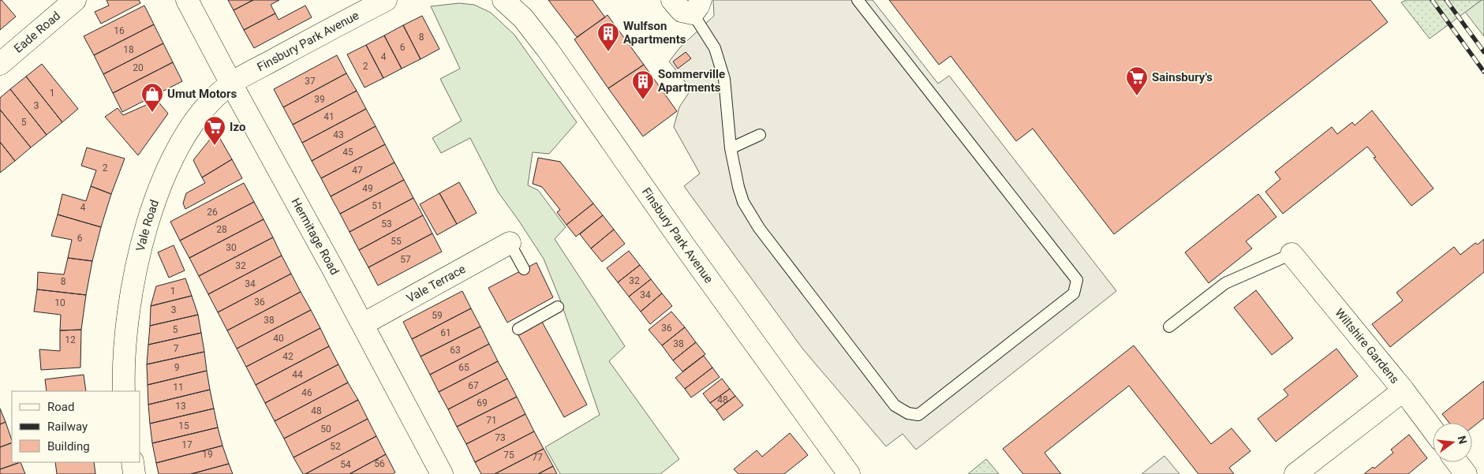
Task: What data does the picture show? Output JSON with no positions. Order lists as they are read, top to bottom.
{
  "streets": {
    "street": [
      "Eade Road",
      "Finsbury Park Avenue",
      "Vale Road",
      "Hermitage Road",
      "Vale Terrace",
      "Wiltshire Gardens"
    ]
  },
  "crossings": [
    ["Finsbury Park Avenue", "Vale Road"],
    ["Finsbury Park Avenue", "Hermitage Road"],
    ["Vale Road", "Hermitage Road"],
    ["Hermitage Road", "Vale Terrace"]
  ],
  "places": {
    "building": ["Wulfson Apartments", "Sommerville Apartments"],
    "supermarket": ["Sainsbury's", "Izo"],
    "shop": ["Umut Motors"]
  },
  "house_numbers": [
    "16",
    "8",
    "6",
    "18",
    "4",
    "2",
    "20",
    "37",
    "1",
    "39",
    "3",
    "41",
    "5",
    "43",
    "45",
    "2",
    "47",
    "49",
    "51",
    "4",
    "26",
    "53",
    "28",
    "6",
    "55",
    "30",
    "57",
    "32",
    "32",
    "8",
    "34",
    "1",
    "34",
    "36",
    "10",
    "3",
    "59",
    "38",
    "36",
    "5",
    "61",
    "40",
    "12",
    "38",
    "7",
    "63",
    "42",
    "9",
    "65",
    "44",
    "67",
    "11",
    "46",
    "48",
    "69",
    "13",
    "48",
    "71",
    "15",
    "50",
    "73",
    "17",
    "52",
    "19",
    "75",
    "77",
    "56",
    "54"
  ],
  "legend": ["Road", "Railway", "Building"],
  "north": "right"
}
